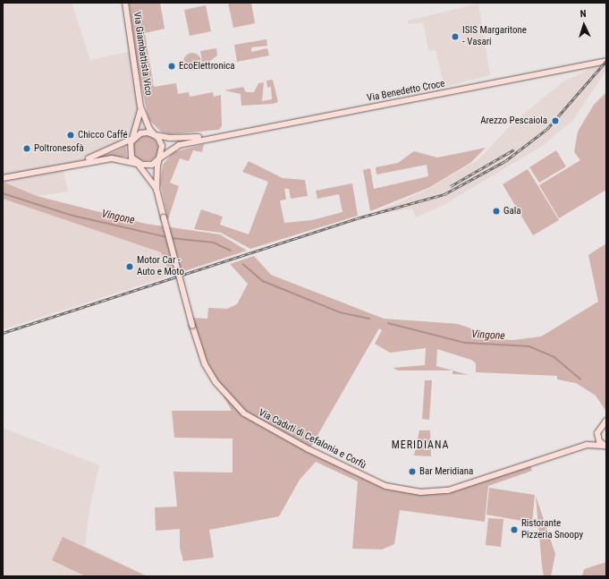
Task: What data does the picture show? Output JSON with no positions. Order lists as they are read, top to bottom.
{
  "streets": {
    "street": ["Via Giambattista Vico", "Via Benedetto Croce", "Via Caduti di Cefalonia e Corfù"]
  },
  "crossings": [
    ["Via Giambattista Vico", "Via Benedetto Croce"],
    ["Via Giambattista Vico", "Via Caduti di Cefalonia e Corfù"],
    ["Via Benedetto Croce", "Via Caduti di Cefalonia e Corfù"]
  ],
  "districts": ["MERIDIANA"],
  "water": ["Vingone"],
  "places": [
    "ISIS Margaritone - Vasari",
    "EcoElettronica",
    "Arezzo Pescaiola",
    "Chicco Caffé",
    "Poltronesofà",
    "Gala",
    "Motor Car - Auto e Moto",
    "Bar Meridiana",
    "Ristorante Pizzeria Snoopy"
  ],
  "north": "top"
}
